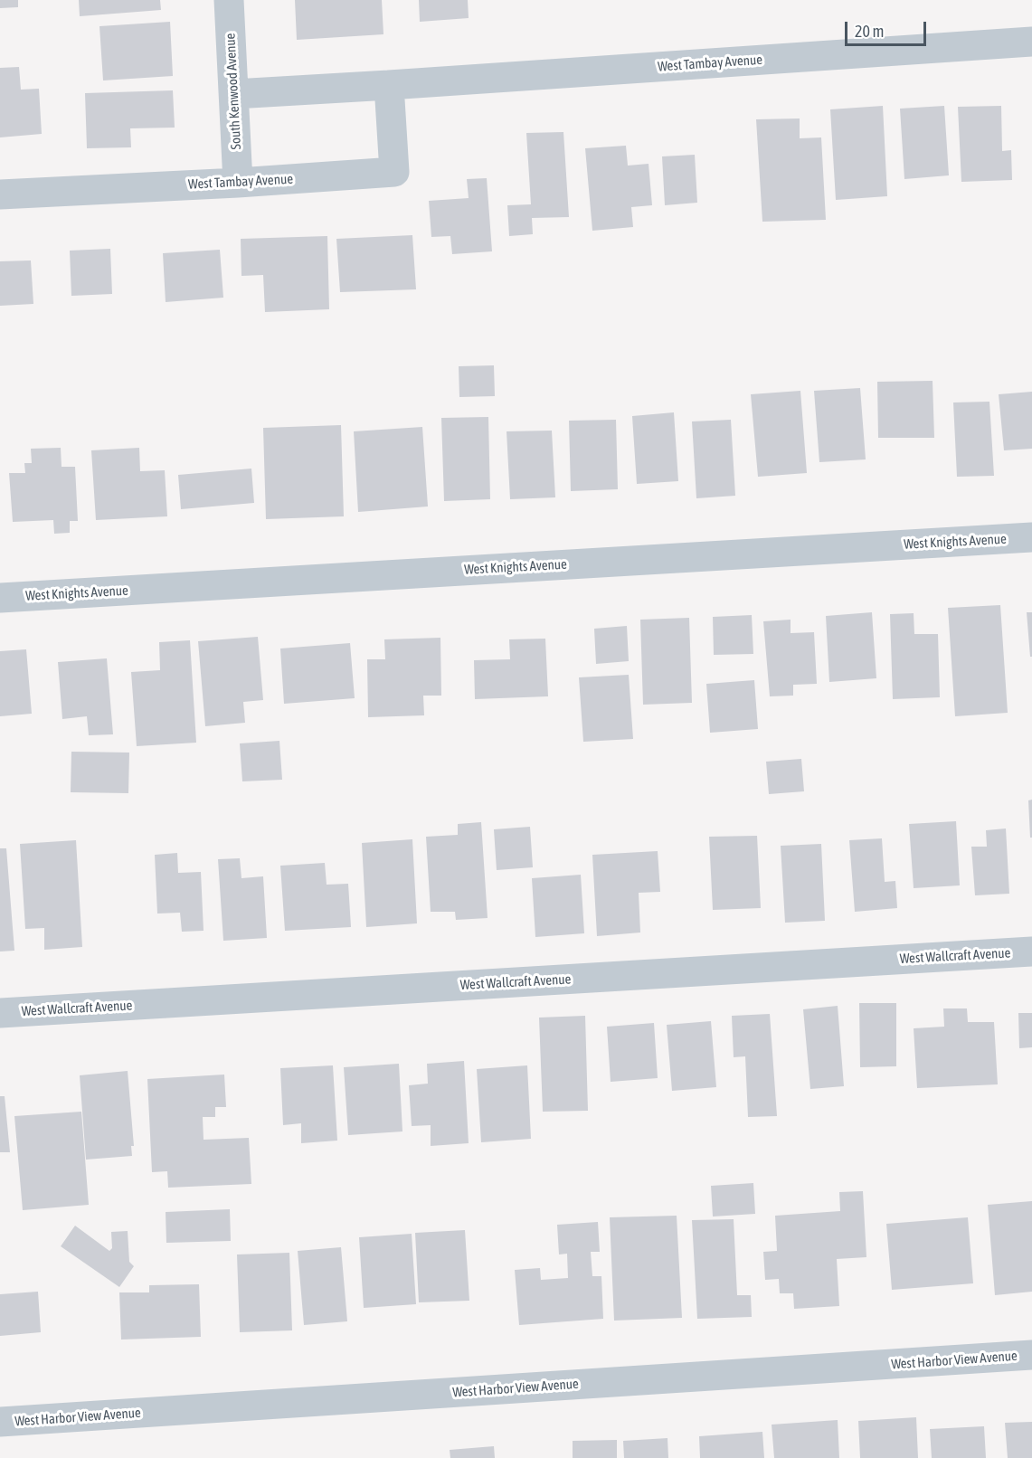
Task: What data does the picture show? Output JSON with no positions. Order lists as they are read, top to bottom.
{
  "streets": {
    "street": [
      "West Tambay Avenue",
      "South Kenwood Avenue",
      "West Knights Avenue",
      "West Wallcraft Avenue",
      "West Harbor View Avenue"
    ]
  },
  "crossings": [
    ["West Tambay Avenue", "South Kenwood Avenue"]
  ],
  "scale_bar": "20 m"
}
